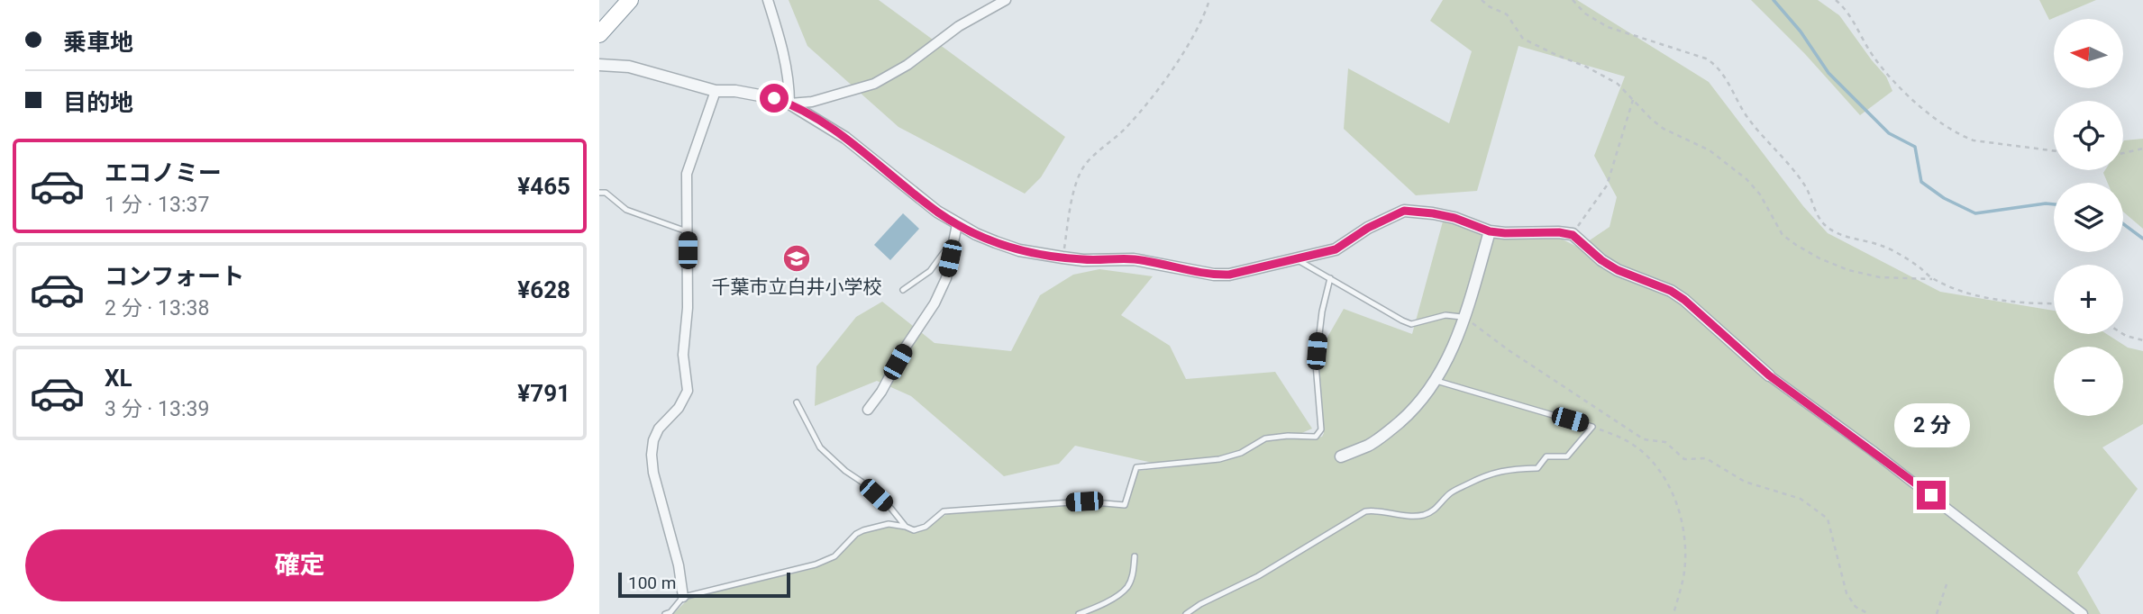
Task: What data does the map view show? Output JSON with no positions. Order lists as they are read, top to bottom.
{
  "places": {
    "school or university": ["千葉市立白井小学校"]
  },
  "scale_bar": "100 m",
  "north": "left",
  "page": {
    "banner": ["乗車地", "目的地"],
    "map_buttons": ["+", "−"],
    "list": [
      {
        "name": "エコノミー",
        "note": "1 分 · 13:37",
        "value": "¥465"
      },
      {
        "name": "コンフォート",
        "note": "2 分 · 13:38",
        "value": "¥628"
      },
      {
        "name": "XL",
        "note": "3 分 · 13:39",
        "value": "¥791"
      }
    ],
    "bubble": "2 分",
    "buttons": "確定",
    "scale": "100 m"
  }
}
